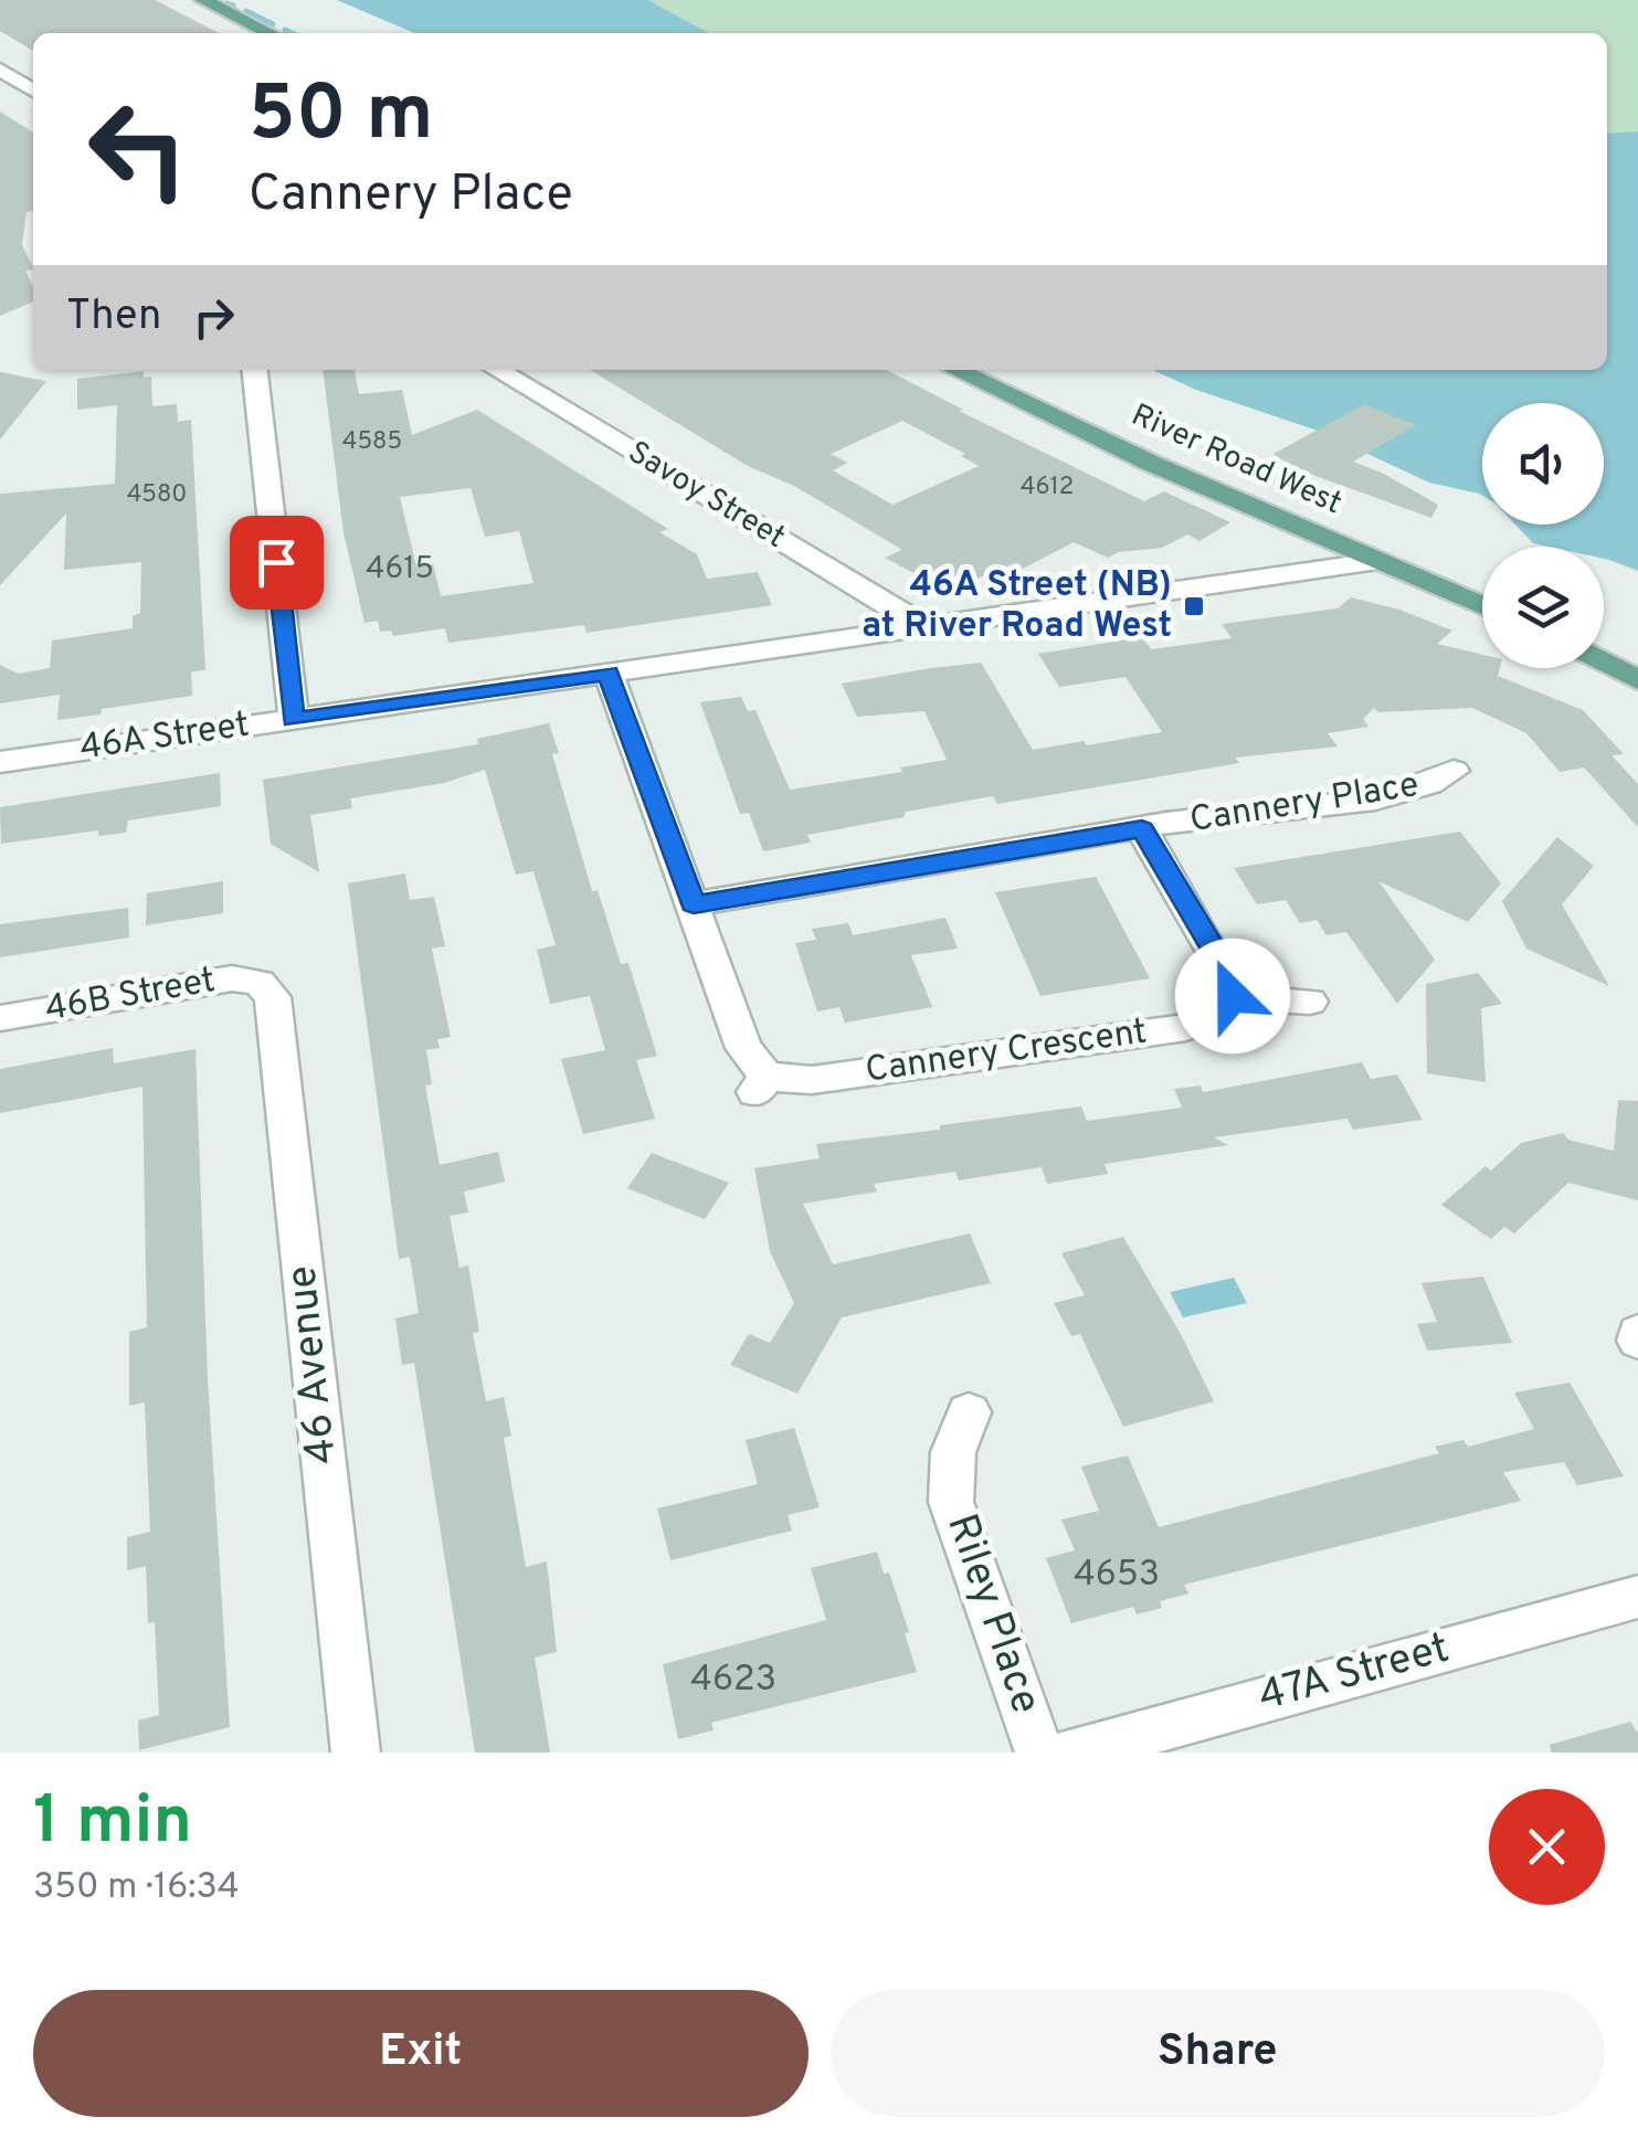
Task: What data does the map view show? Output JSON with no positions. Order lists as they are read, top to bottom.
{
  "streets": {
    "main road": ["River Road West"],
    "street": [
      "Savoy Street",
      "46A Street",
      "Cannery Place",
      "46B Street",
      "Cannery Crescent",
      "46 Avenue",
      "Riley Place",
      "47A Street"
    ]
  },
  "crossings": [
    ["River Road West", "46A Street"],
    ["Savoy Street", "46A Street"],
    ["46A Street", "Cannery Crescent"],
    ["Cannery Place", "Cannery Crescent"],
    ["46B Street", "46 Avenue"]
  ],
  "places": {
    "transit": ["46A Street (NB) at River Road West"]
  },
  "house_numbers": [
    "4585",
    "4612",
    "4580",
    "4615",
    "4653",
    "4623"
  ],
  "page": {
    "turn": ["50 m", "Cannery Place"],
    "then": "Then",
    "heading": ["1 min", "350 m · 16:34"],
    "buttons": ["Exit", "Share"]
  }
}
